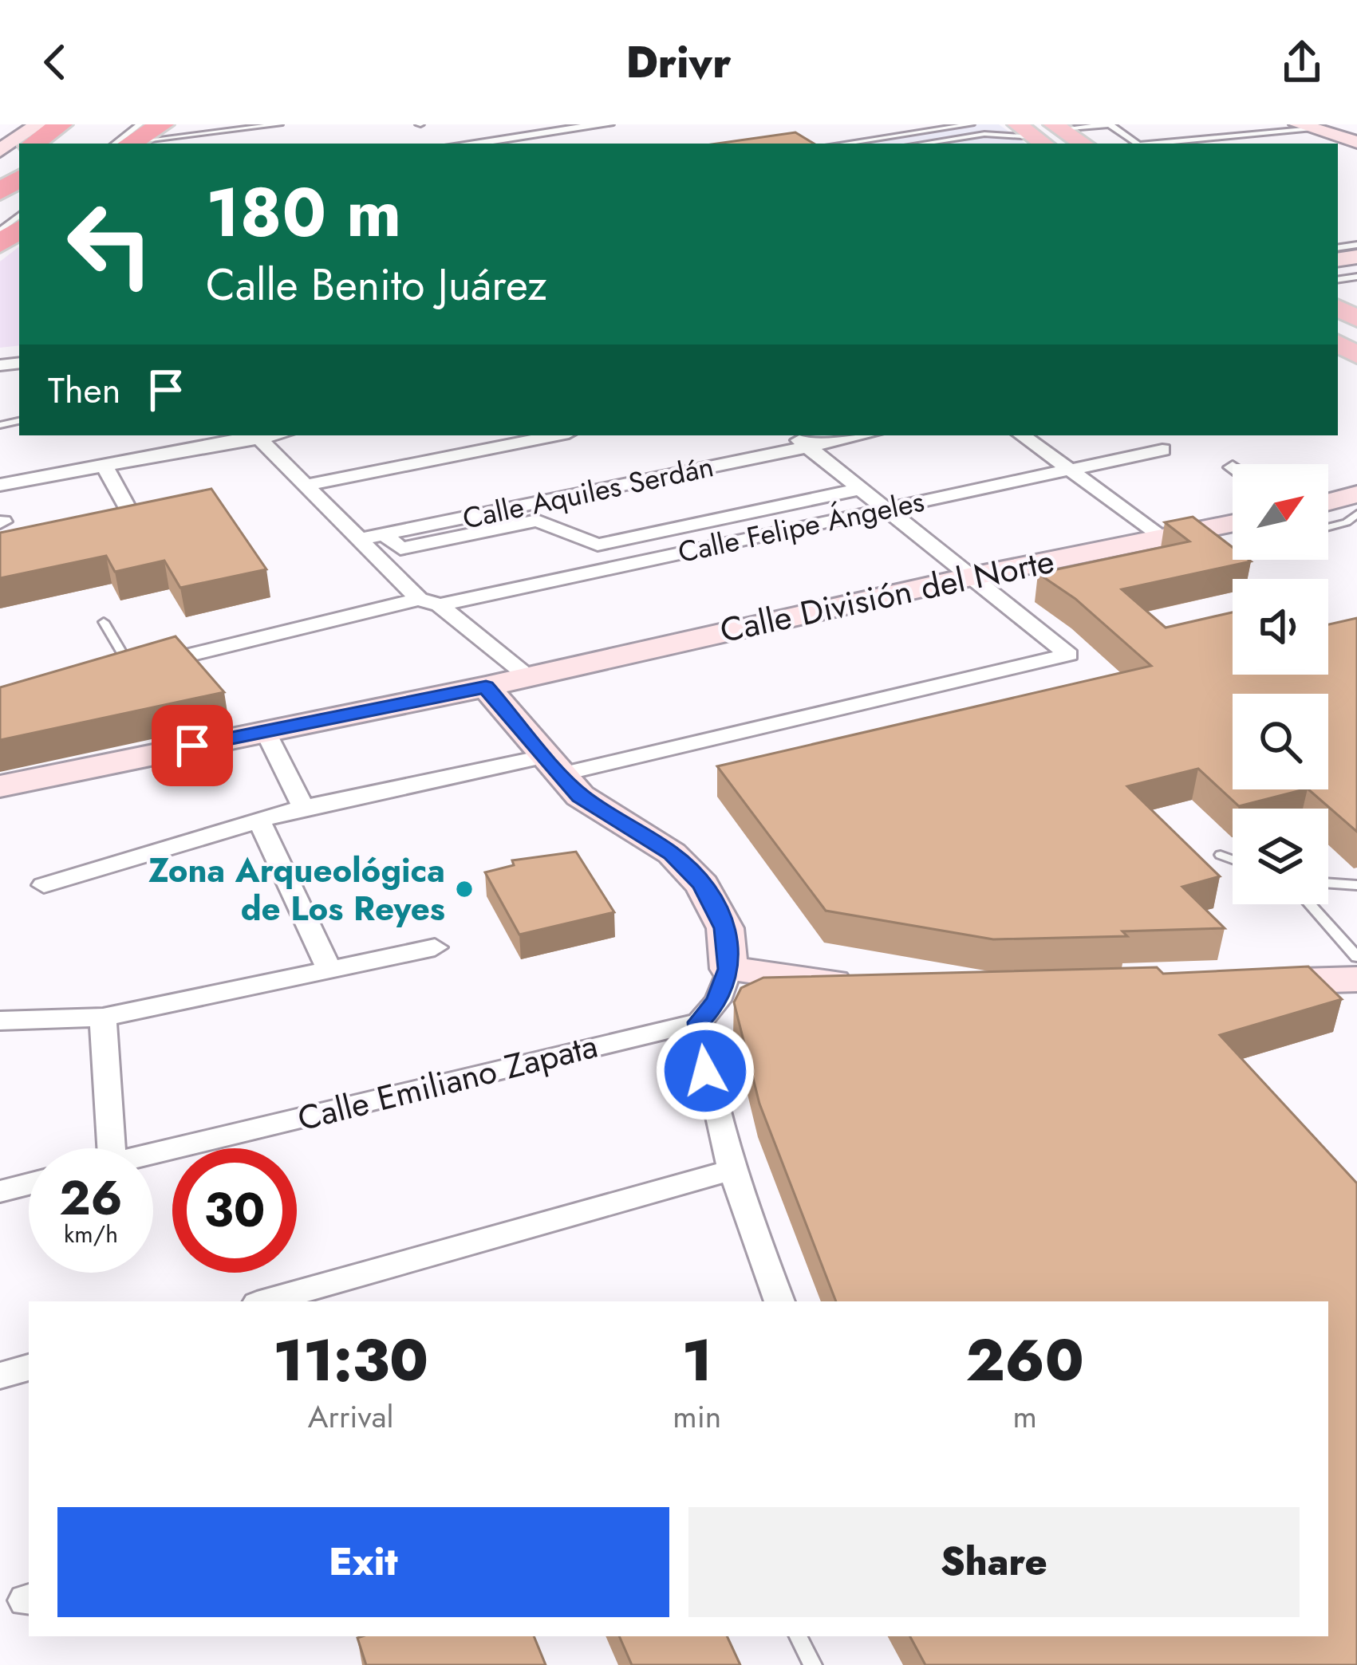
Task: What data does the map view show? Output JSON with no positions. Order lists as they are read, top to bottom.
{
  "streets": {
    "main road": ["Calle División del Norte"],
    "street": ["Calle Aquiles Serdán", "Calle Felipe Ángeles", "Calle Emiliano Zapata"]
  },
  "places": ["Zona Arqueológica de Los Reyes"],
  "north": "top right",
  "page": {
    "header": "Drivr",
    "turn": ["180 m", "Calle Benito Juárez"],
    "then": "Then",
    "speed": "26 km/h",
    "limit": "30",
    "eta": [
      "11:30",
      "Arrival",
      "1",
      "min",
      "260",
      "m"
    ],
    "buttons": ["Exit", "Share"]
  }
}
